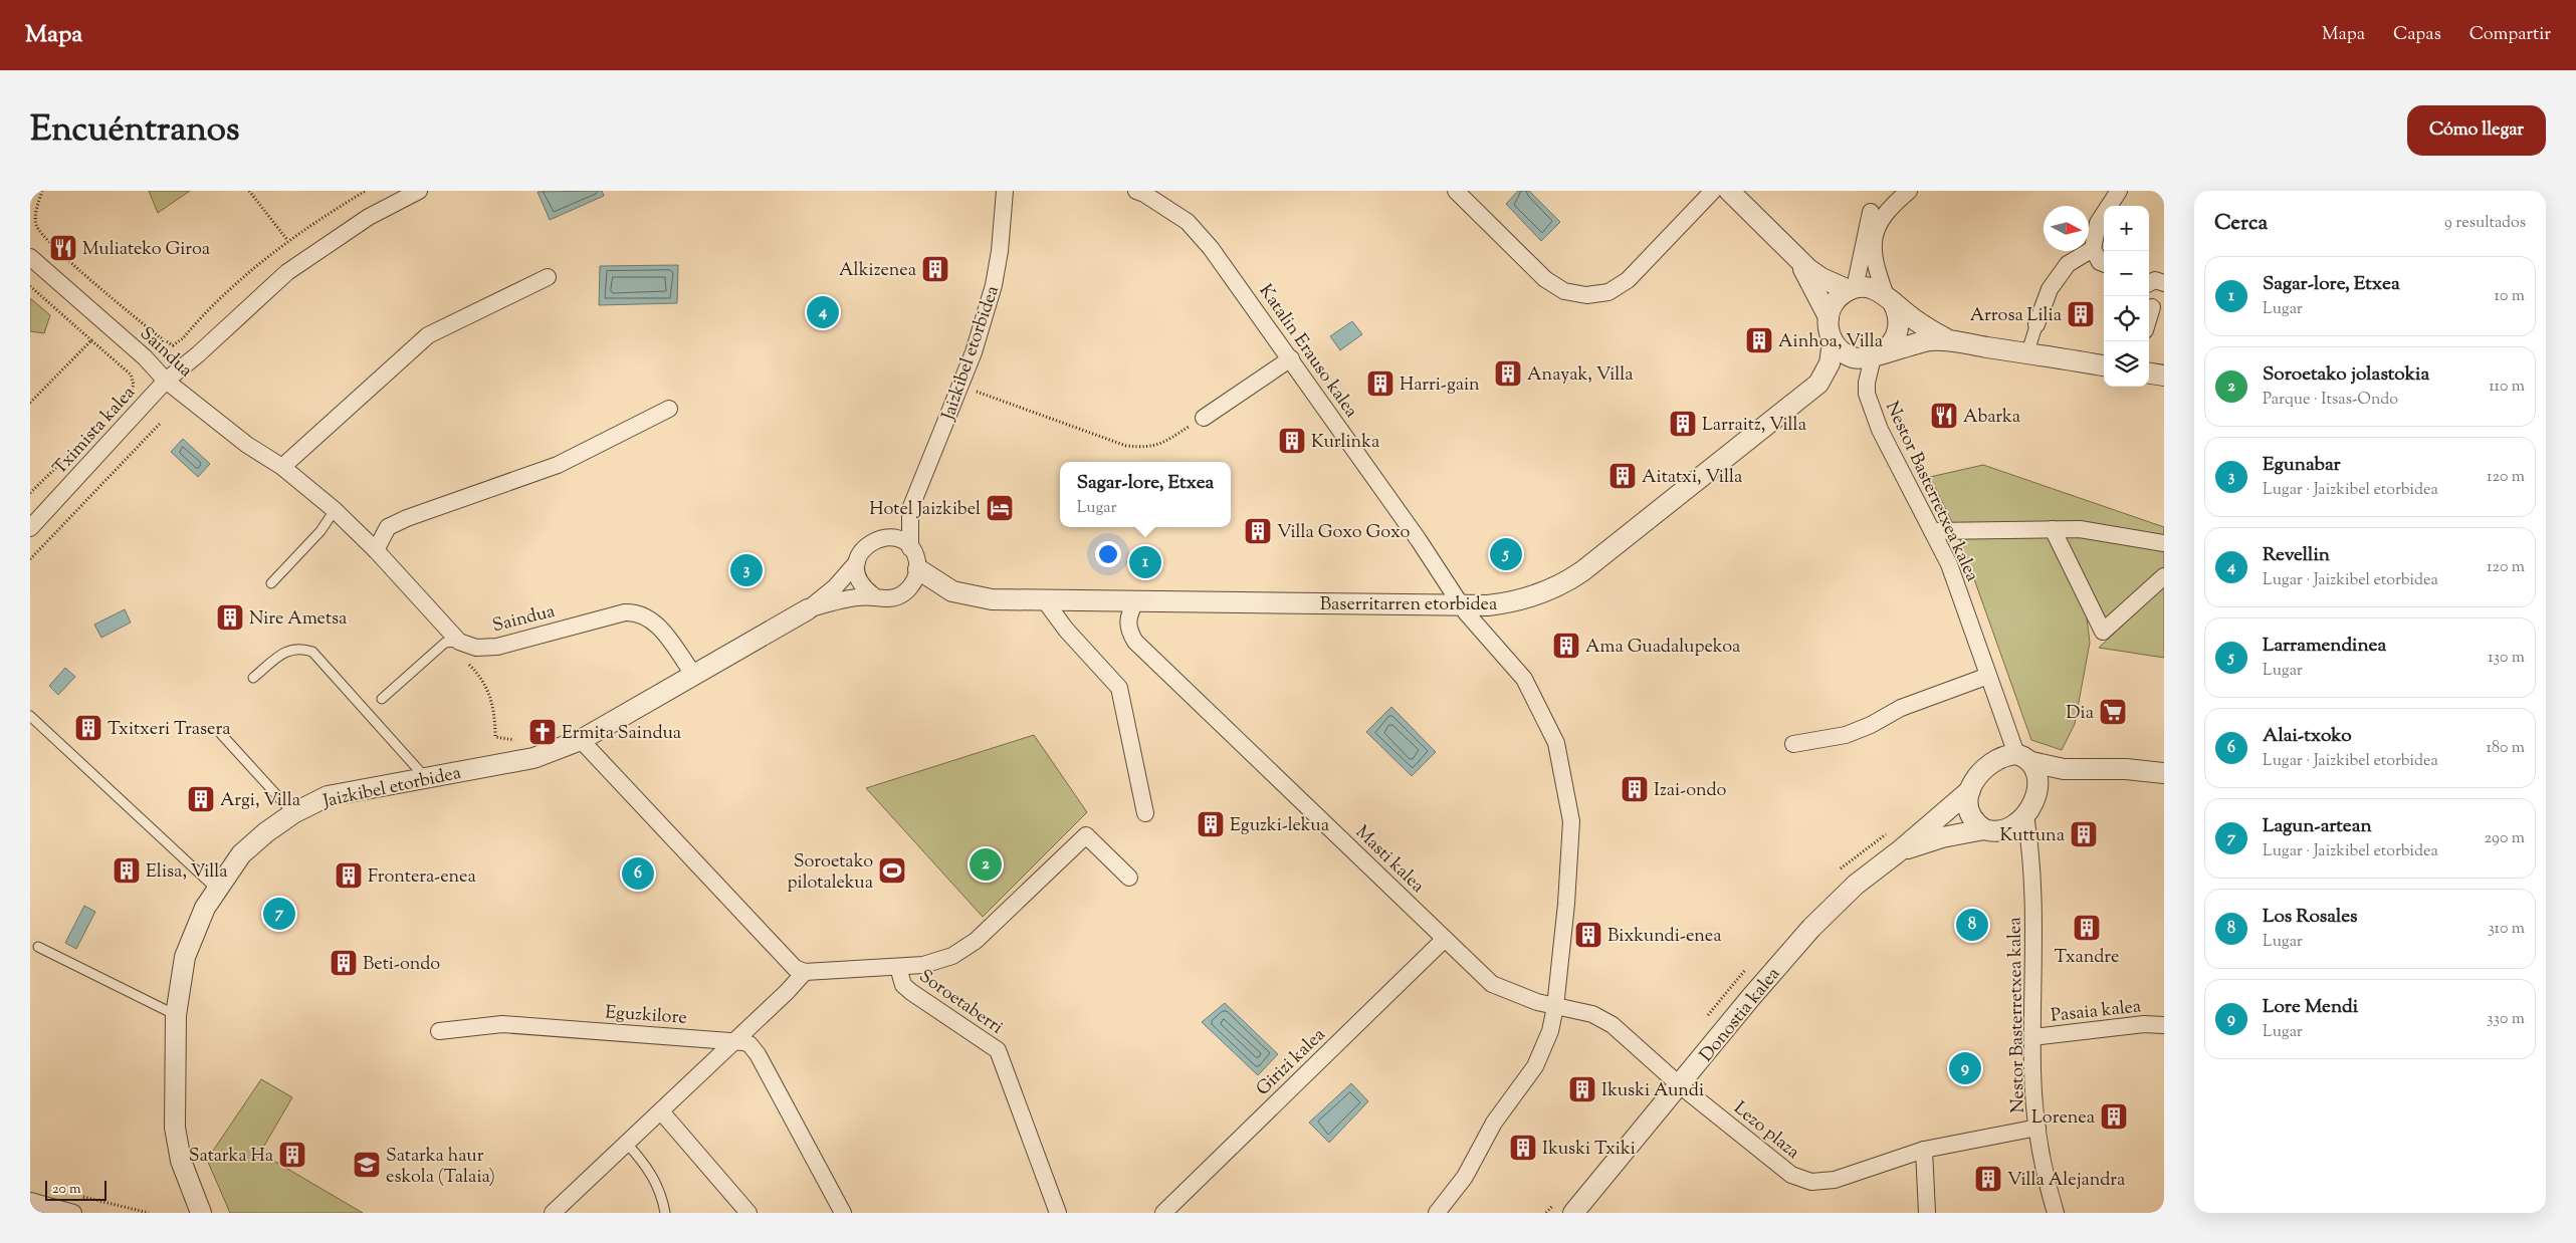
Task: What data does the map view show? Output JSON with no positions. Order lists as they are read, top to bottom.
{
  "streets": {
    "street": [
      "Katalin Erauso kalea",
      "Saindua",
      "Jaizkibel etorbidea",
      "Tximista kalea",
      "Nestor Basterretxea kalea",
      "Baserritarren etorbidea",
      "Masti kalea",
      "Soroetaberri",
      "Pasaia kalea",
      "Eguzkilore",
      "Donostia kalea",
      "Girizi kalea",
      "Lezo plaza"
    ]
  },
  "crossings": [
    ["Katalin Erauso kalea", "Baserritarren etorbidea"],
    ["Katalin Erauso kalea", "Masti kalea"],
    ["Saindua", "Jaizkibel etorbidea"],
    ["Saindua", "Tximista kalea"],
    ["Jaizkibel etorbidea", "Baserritarren etorbidea"],
    ["Nestor Basterretxea kalea", "Baserritarren etorbidea"],
    ["Nestor Basterretxea kalea", "Pasaia kalea"],
    ["Nestor Basterretxea kalea", "Donostia kalea"],
    ["Nestor Basterretxea kalea", "Lezo plaza"],
    ["Baserritarren etorbidea", "Masti kalea"],
    ["Masti kalea", "Donostia kalea"],
    ["Masti kalea", "Girizi kalea"],
    ["Masti kalea", "Lezo plaza"],
    ["Donostia kalea", "Lezo plaza"]
  ],
  "places": {
    "restaurant": ["Muliateko Giroa", "Abarka"],
    "building": [
      "Alkizenea",
      "Arrosa Lilia",
      "Ainhoa, Villa",
      "Anayak, Villa",
      "Harri-gain",
      "Larraitz, Villa",
      "Kurlinka",
      "Aitatxi, Villa",
      "Villa Goxo Goxo",
      "Nire Ametsa",
      "Ama Guadalupekoa",
      "Txitxeri Trasera",
      "Izai-ondo",
      "Argi, Villa",
      "Eguzki-lekua",
      "Kuttuna",
      "Elisa, Villa",
      "Frontera-enea",
      "Txandre",
      "Bixkundi-enea",
      "Beti-ondo",
      "Ikuski Aundi",
      "Lorenea",
      "Ikuski Txiki",
      "Satarka Ha",
      "Villa Alejandra"
    ],
    "hotel": ["Hotel Jaizkibel"],
    "supermarket": ["Dia"],
    "church": ["Ermita Saindua"],
    "sports": ["Soroetako pilotalekua"],
    "school or university": ["Satarka haur eskola (Talaia)"]
  },
  "scale_bar": "20 m",
  "north": "right",
  "page": {
    "header": "Mapa",
    "nav": ["Mapa", "Capas", "Compartir"],
    "title": "Encuéntranos",
    "buttons": "Cómo llegar",
    "heading": ["Cerca", "9 resultados"],
    "map_buttons": ["+", "−"],
    "list": [
      {
        "mark": "1",
        "name": "Sagar-lore, Etxea",
        "note": "Lugar",
        "value": "10 m"
      },
      {
        "mark": "2",
        "name": "Soroetako jolastokia",
        "note": "Parque · Itsas-Ondo",
        "value": "110 m"
      },
      {
        "mark": "3",
        "name": "Egunabar",
        "note": "Lugar · Jaizkibel etorbidea",
        "value": "120 m"
      },
      {
        "mark": "4",
        "name": "Revellin",
        "note": "Lugar · Jaizkibel etorbidea",
        "value": "120 m"
      },
      {
        "mark": "5",
        "name": "Larramendinea",
        "note": "Lugar",
        "value": "130 m"
      },
      {
        "mark": "6",
        "name": "Alai-txoko",
        "note": "Lugar · Jaizkibel etorbidea",
        "value": "180 m"
      },
      {
        "mark": "7",
        "name": "Lagun-artean",
        "note": "Lugar · Jaizkibel etorbidea",
        "value": "290 m"
      },
      {
        "mark": "8",
        "name": "Los Rosales",
        "note": "Lugar",
        "value": "310 m"
      },
      {
        "mark": "9",
        "name": "Lore Mendi",
        "note": "Lugar",
        "value": "330 m"
      }
    ],
    "pins": [
      "4",
      "5",
      "1",
      "3",
      "2",
      "6",
      "7",
      "8",
      "9"
    ],
    "popup": ["Sagar-lore, Etxea", "Lugar"],
    "scale": "20 m"
  }
}
